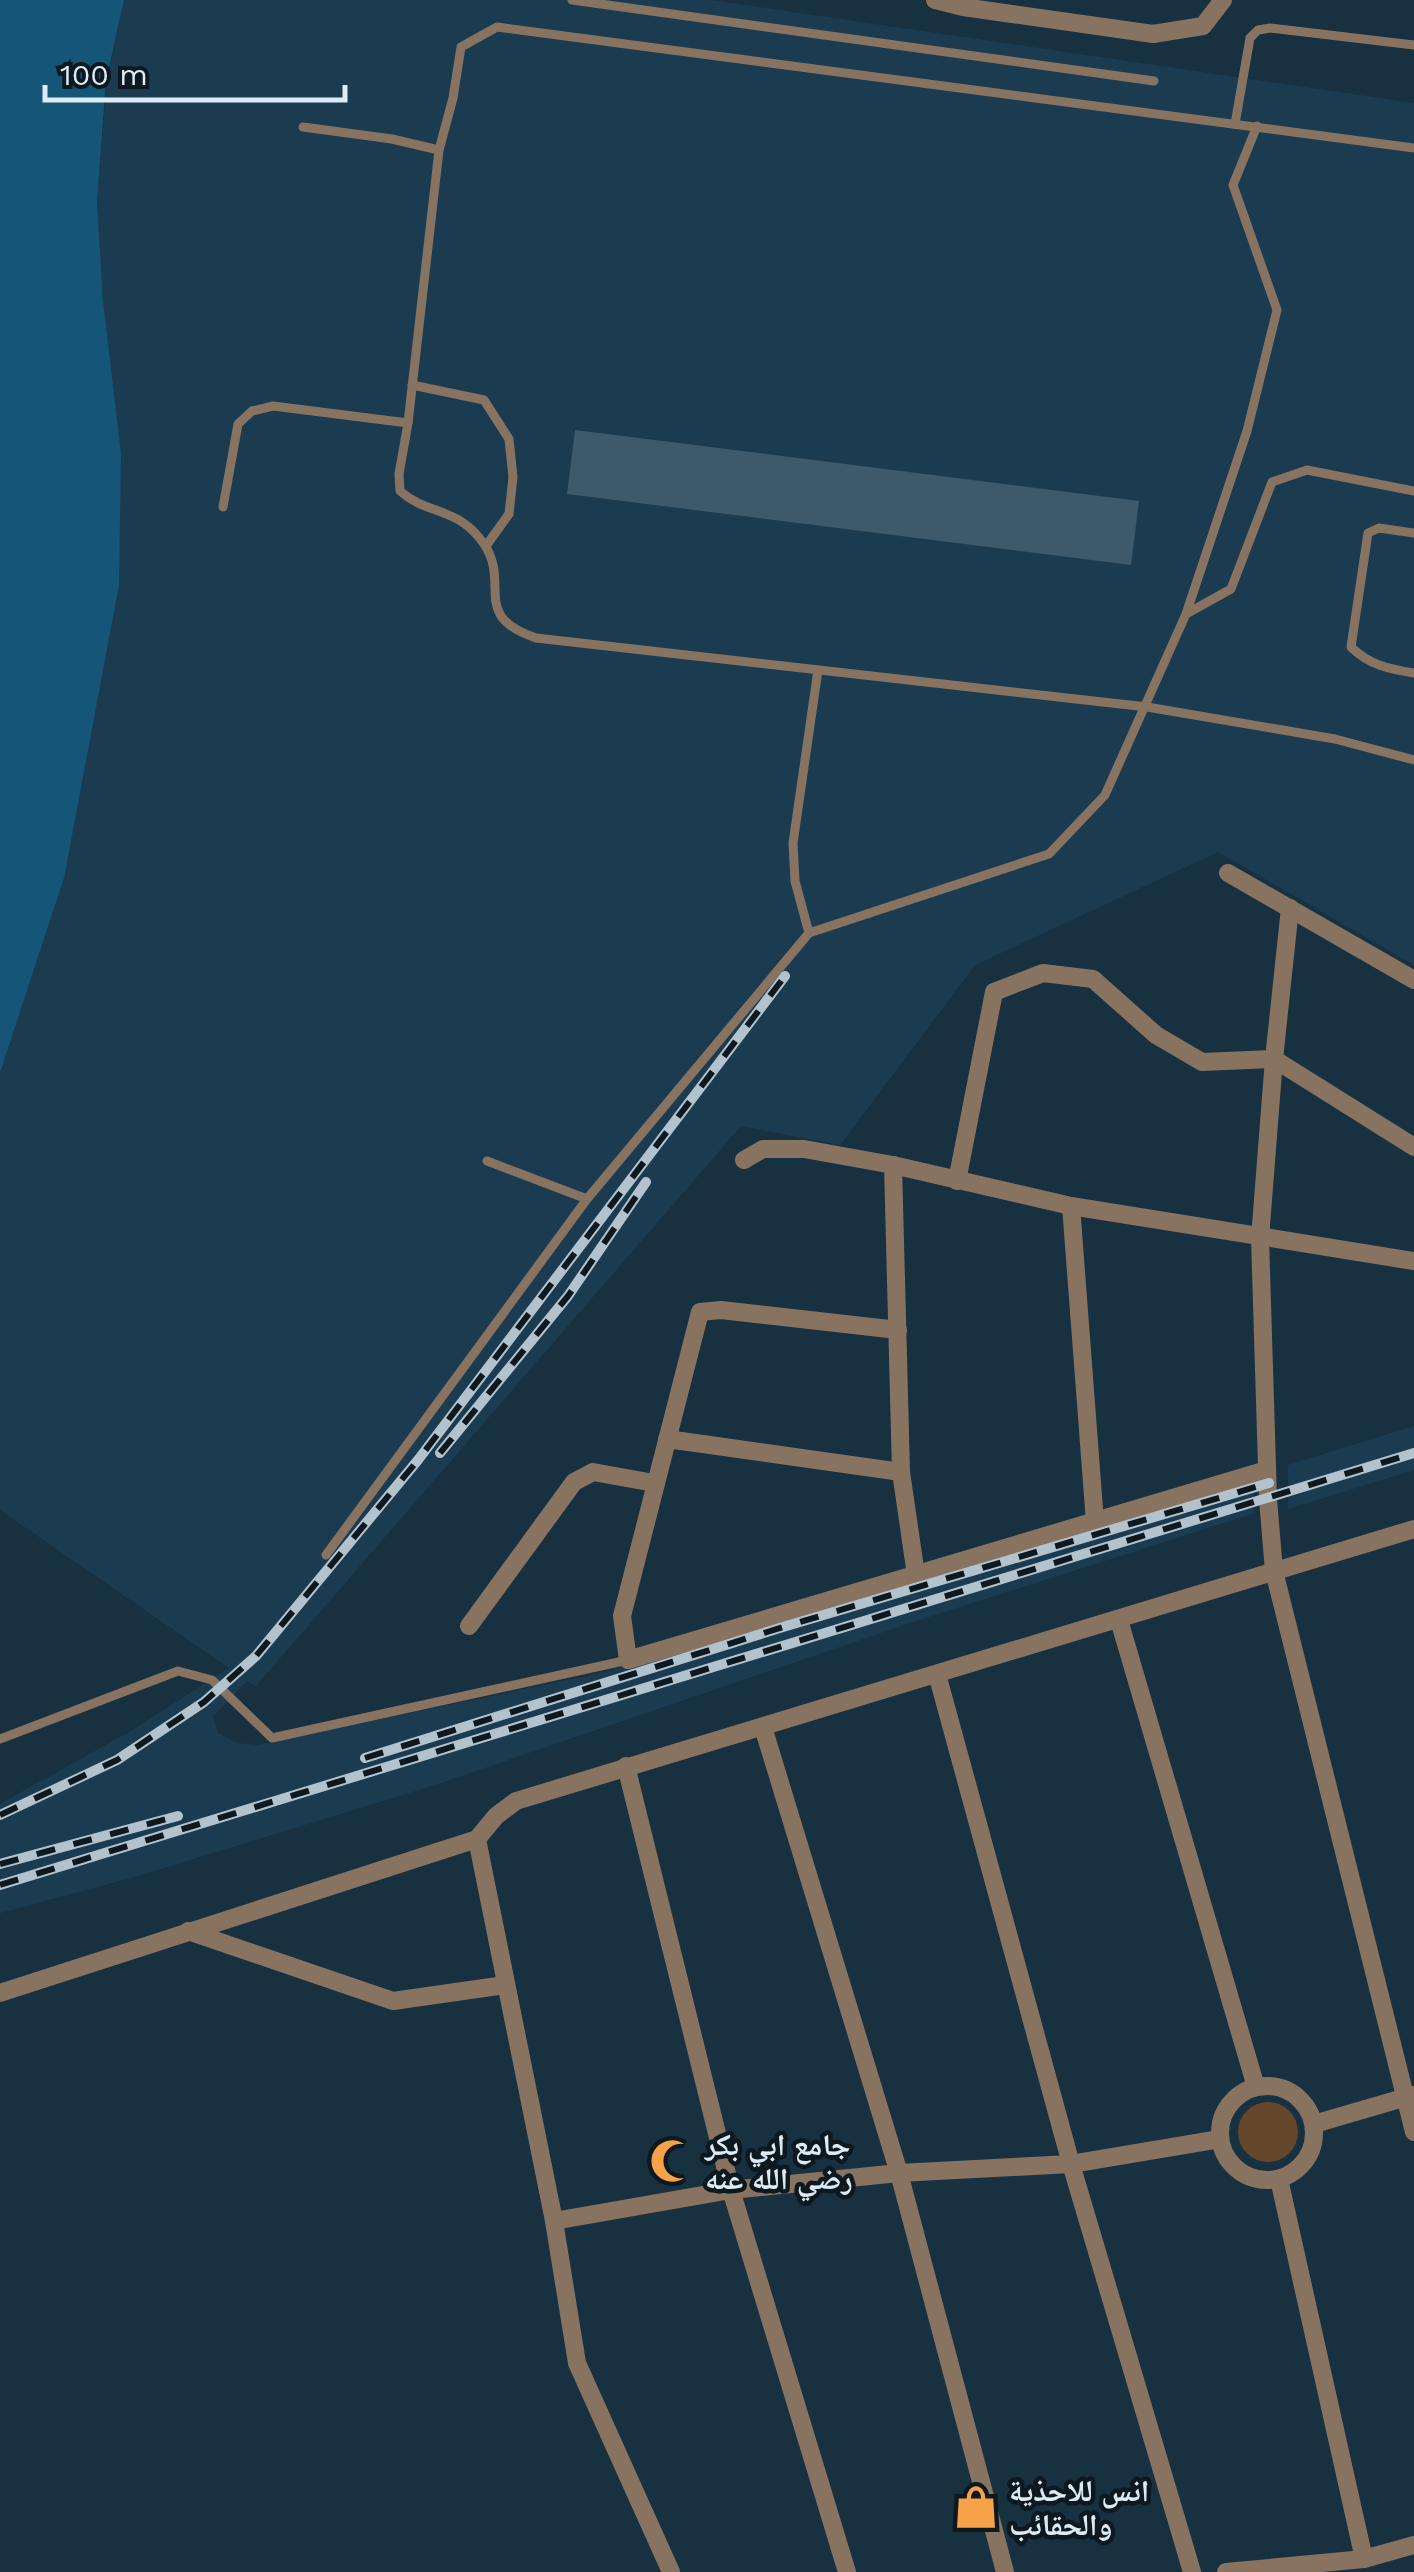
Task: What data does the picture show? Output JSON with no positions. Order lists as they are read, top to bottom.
{
  "places": {
    "mosque": ["جامع ابي بكر رضي الله عنه"],
    "shop": ["انس للاحذية والحقائب"]
  },
  "scale_bar": "100 m"
}
